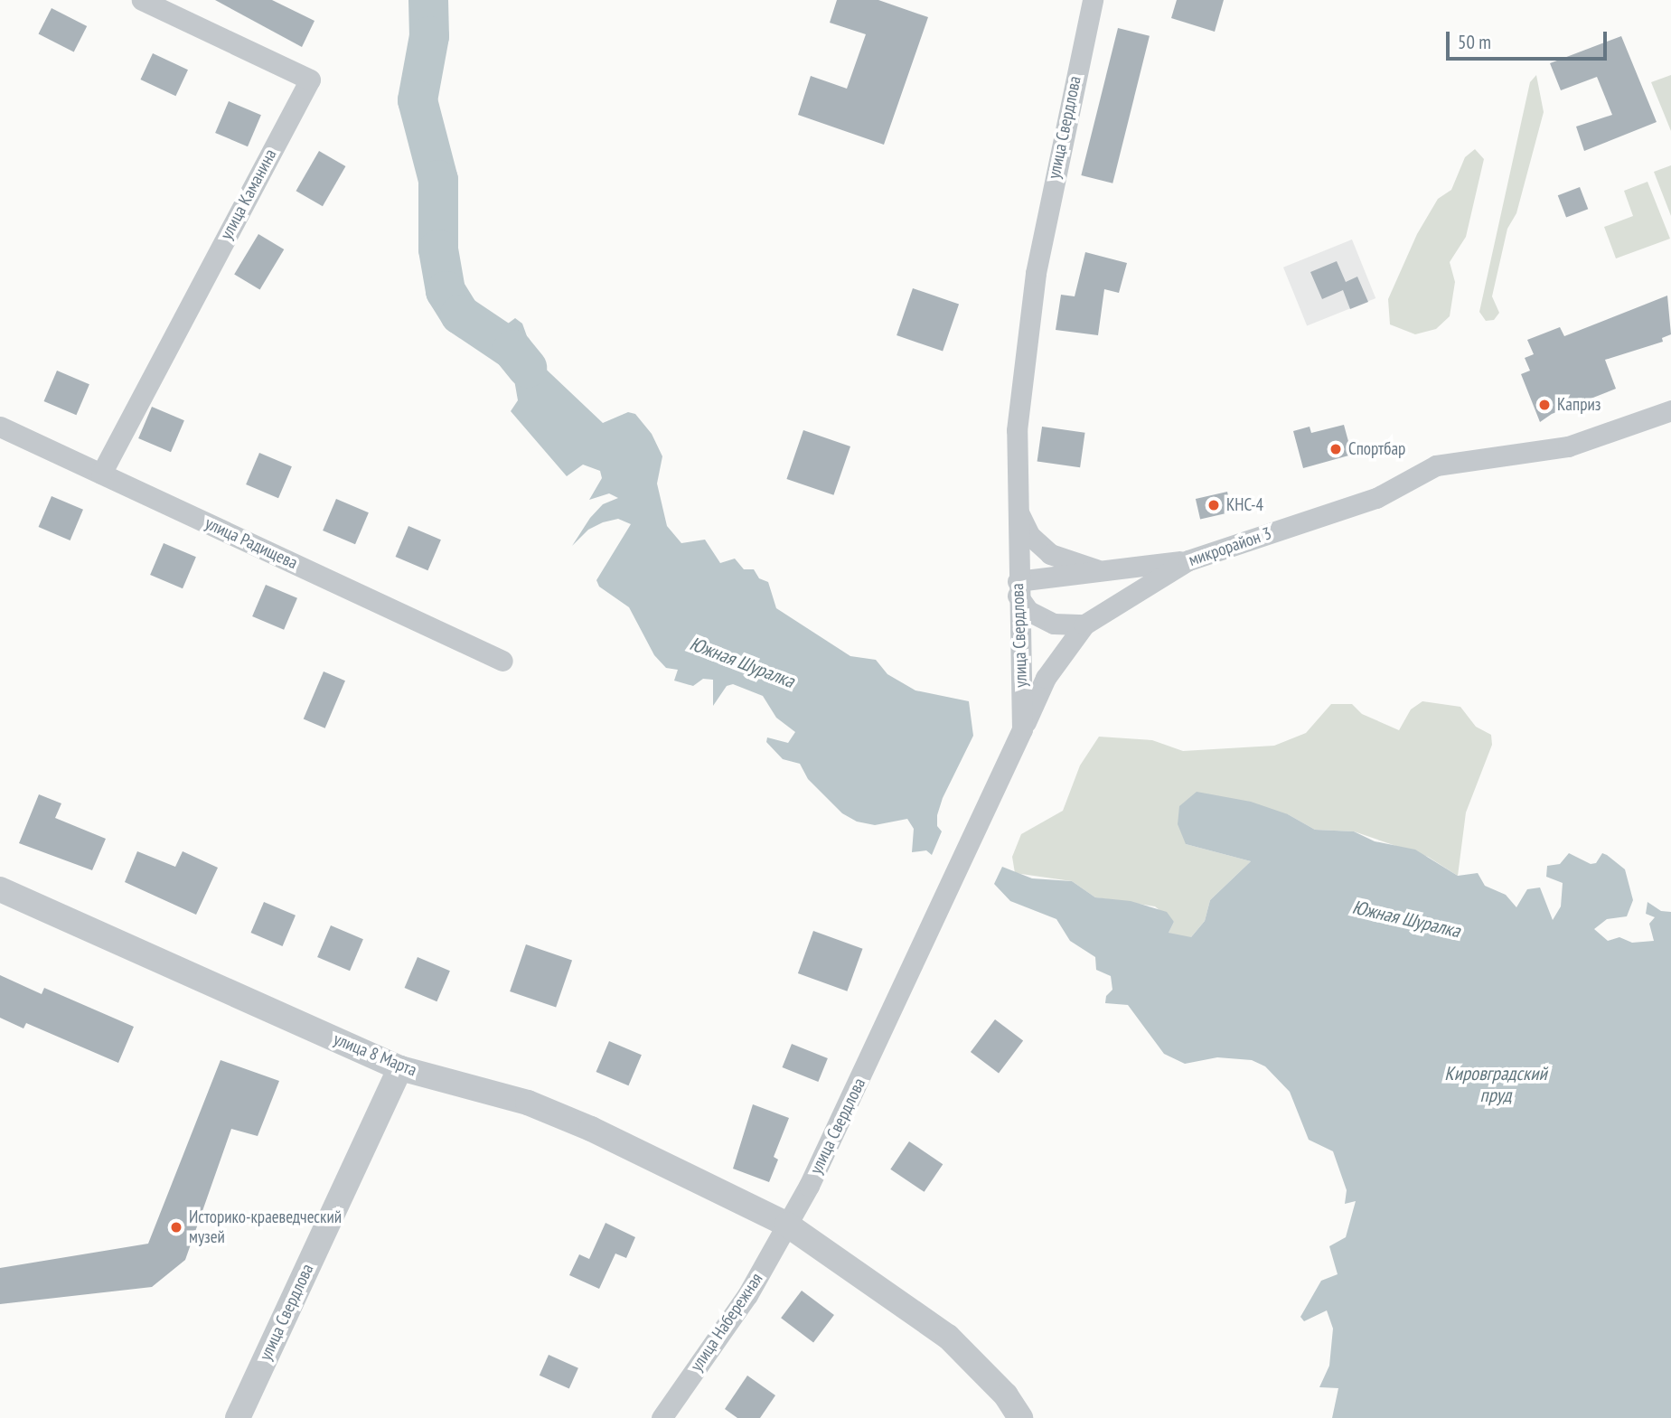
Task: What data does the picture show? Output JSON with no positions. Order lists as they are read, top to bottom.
{
  "streets": {
    "street": [
      "улица Свердлова",
      "улица Каманина",
      "улица Радищева",
      "микрорайон 3",
      "улица 8 Марта",
      "улица Набережная"
    ]
  },
  "crossings": [
    ["улица Свердлова", "микрорайон 3"],
    ["улица Свердлова", "улица 8 Марта"],
    ["улица Свердлова", "улица Набережная"],
    ["улица Каманина", "улица Радищева"],
    ["улица 8 Марта", "улица Набережная"]
  ],
  "water": ["Южная Шуралка", "Кировградский пруд"],
  "places": [
    "Каприз",
    "Спортбар",
    "КНС-4",
    "Историко-краеведческий музей"
  ],
  "scale_bar": "50 m"
}
